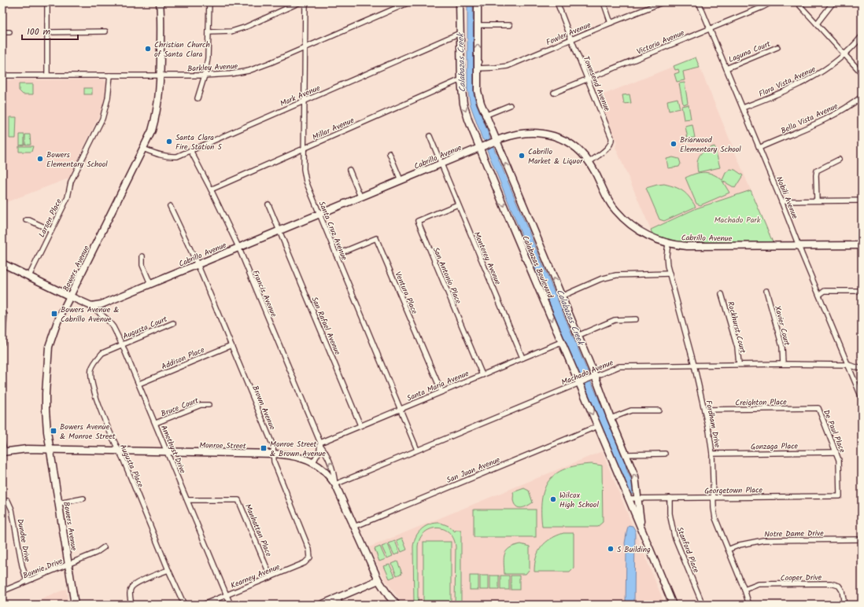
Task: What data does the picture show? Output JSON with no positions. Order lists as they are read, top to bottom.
{
  "streets": {
    "street": [
      "Fowler Avenue",
      "Victoria Avenue",
      "Laguna Court",
      "Barkley Avenue",
      "Flora Vista Avenue",
      "Townsend Avenue",
      "Mark Avenue",
      "Bella Vista Avenue",
      "Millar Avenue",
      "Cabrillo Avenue",
      "Nobili Avenue",
      "Larsen Place",
      "Santa Cruz Avenue",
      "Monterey Avenue",
      "Calabazas Boulevard",
      "Bowers Avenue",
      "San Antonio Place",
      "Ventura Place",
      "Francis Avenue",
      "San Rafael Avenue",
      "Xavier Court",
      "Augusta Court",
      "Rockhurst Court",
      "Addison Place",
      "Machado Avenue",
      "Santa Maria Avenue",
      "Creighton Place",
      "Bruce Court",
      "Brown Avenue",
      "Fordham Drive",
      "De Paul Place",
      "Monroe Street",
      "Gonzaga Place",
      "Amethyst Drive",
      "Augusta Place",
      "San Juan Avenue",
      "Georgetown Place",
      "Manhattan Place",
      "Notre Dame Drive",
      "Dundee Drive",
      "Stanford Place",
      "Bonnie Drive",
      "Kearney Avenue",
      "Cooper Drive"
    ]
  },
  "crossings": [
    ["Fowler Avenue", "Townsend Avenue"],
    ["Fowler Avenue", "Calabazas Boulevard"],
    ["Victoria Avenue", "Townsend Avenue"],
    ["Victoria Avenue", "Nobili Avenue"],
    ["Laguna Court", "Nobili Avenue"],
    ["Barkley Avenue", "Larsen Place"],
    ["Barkley Avenue", "Santa Cruz Avenue"],
    ["Barkley Avenue", "Bowers Avenue"],
    ["Flora Vista Avenue", "Nobili Avenue"],
    ["Townsend Avenue", "Cabrillo Avenue"],
    ["Mark Avenue", "Santa Cruz Avenue"],
    ["Mark Avenue", "Calabazas Boulevard"],
    ["Mark Avenue", "Bowers Avenue"],
    ["Mark Avenue", "Francis Avenue"],
    ["Bella Vista Avenue", "Nobili Avenue"],
    ["Millar Avenue", "Santa Cruz Avenue"],
    ["Millar Avenue", "Calabazas Boulevard"],
    ["Millar Avenue", "Francis Avenue"],
    ["Cabrillo Avenue", "Nobili Avenue"],
    ["Cabrillo Avenue", "Santa Cruz Avenue"],
    ["Cabrillo Avenue", "Monterey Avenue"],
    ["Cabrillo Avenue", "Calabazas Boulevard"],
    ["Cabrillo Avenue", "Francis Avenue"],
    ["Cabrillo Avenue", "San Rafael Avenue"],
    ["Cabrillo Avenue", "Brown Avenue"],
    ["Cabrillo Avenue", "Fordham Drive"],
    ["Cabrillo Avenue", "Amethyst Drive"],
    ["Nobili Avenue", "Machado Avenue"],
    ["Santa Cruz Avenue", "Ventura Place"],
    ["Santa Cruz Avenue", "Machado Avenue"],
    ["Santa Cruz Avenue", "Santa Maria Avenue"],
    ["Monterey Avenue", "San Antonio Place"],
    ["Monterey Avenue", "Santa Maria Avenue"],
    ["Calabazas Boulevard", "Machado Avenue"],
    ["Calabazas Boulevard", "Santa Maria Avenue"],
    ["Calabazas Boulevard", "San Juan Avenue"],
    ["Calabazas Boulevard", "Georgetown Place"],
    ["Bowers Avenue", "Monroe Street"],
    ["Bowers Avenue", "Bonnie Drive"],
    ["San Antonio Place", "Santa Maria Avenue"],
    ["Ventura Place", "Santa Maria Avenue"],
    ["Francis Avenue", "Machado Avenue"],
    ["Francis Avenue", "Santa Maria Avenue"],
    ["Francis Avenue", "Monroe Street"],
    ["San Rafael Avenue", "Santa Maria Avenue"],
    ["Xavier Court", "Machado Avenue"],
    ["Augusta Court", "Amethyst Drive"],
    ["Augusta Court", "Augusta Place"],
    ["Rockhurst Court", "Machado Avenue"],
    ["Addison Place", "Brown Avenue"],
    ["Addison Place", "Amethyst Drive"],
    ["Machado Avenue", "Fordham Drive"],
    ["Machado Avenue", "Monroe Street"],
    ["Creighton Place", "Fordham Drive"],
    ["Creighton Place", "De Paul Place"],
    ["Bruce Court", "Amethyst Drive"],
    ["Brown Avenue", "Monroe Street"],
    ["Brown Avenue", "Kearney Avenue"],
    ["Fordham Drive", "Gonzaga Place"],
    ["Fordham Drive", "Georgetown Place"],
    ["Fordham Drive", "Notre Dame Drive"],
    ["Fordham Drive", "Cooper Drive"],
    ["De Paul Place", "Gonzaga Place"],
    ["De Paul Place", "Georgetown Place"],
    ["Monroe Street", "Amethyst Drive"],
    ["Monroe Street", "Augusta Place"],
    ["Monroe Street", "San Juan Avenue"],
    ["Amethyst Drive", "Augusta Place"],
    ["Amethyst Drive", "Manhattan Place"],
    ["Amethyst Drive", "Kearney Avenue"],
    ["Georgetown Place", "Stanford Place"],
    ["Manhattan Place", "Kearney Avenue"],
    ["Dundee Drive", "Bonnie Drive"]
  ],
  "water": ["Calabazas Creek"],
  "parks": ["Machado Park"],
  "places": {
    "other": [
      "Christian Church of Santa Clara",
      "Santa Clara Fire Station 5",
      "Briarwood Elementary School",
      "Cabrillo Market & Liquor",
      "Bowers Elementary School",
      "Wilcox High School",
      "S Building"
    ],
    "transit": ["Bowers Avenue & Cabrillo Avenue", "Bowers Avenue & Monroe Street", "Monroe Street & Brown Avenue"]
  },
  "scale_bar": "100 m"
}
